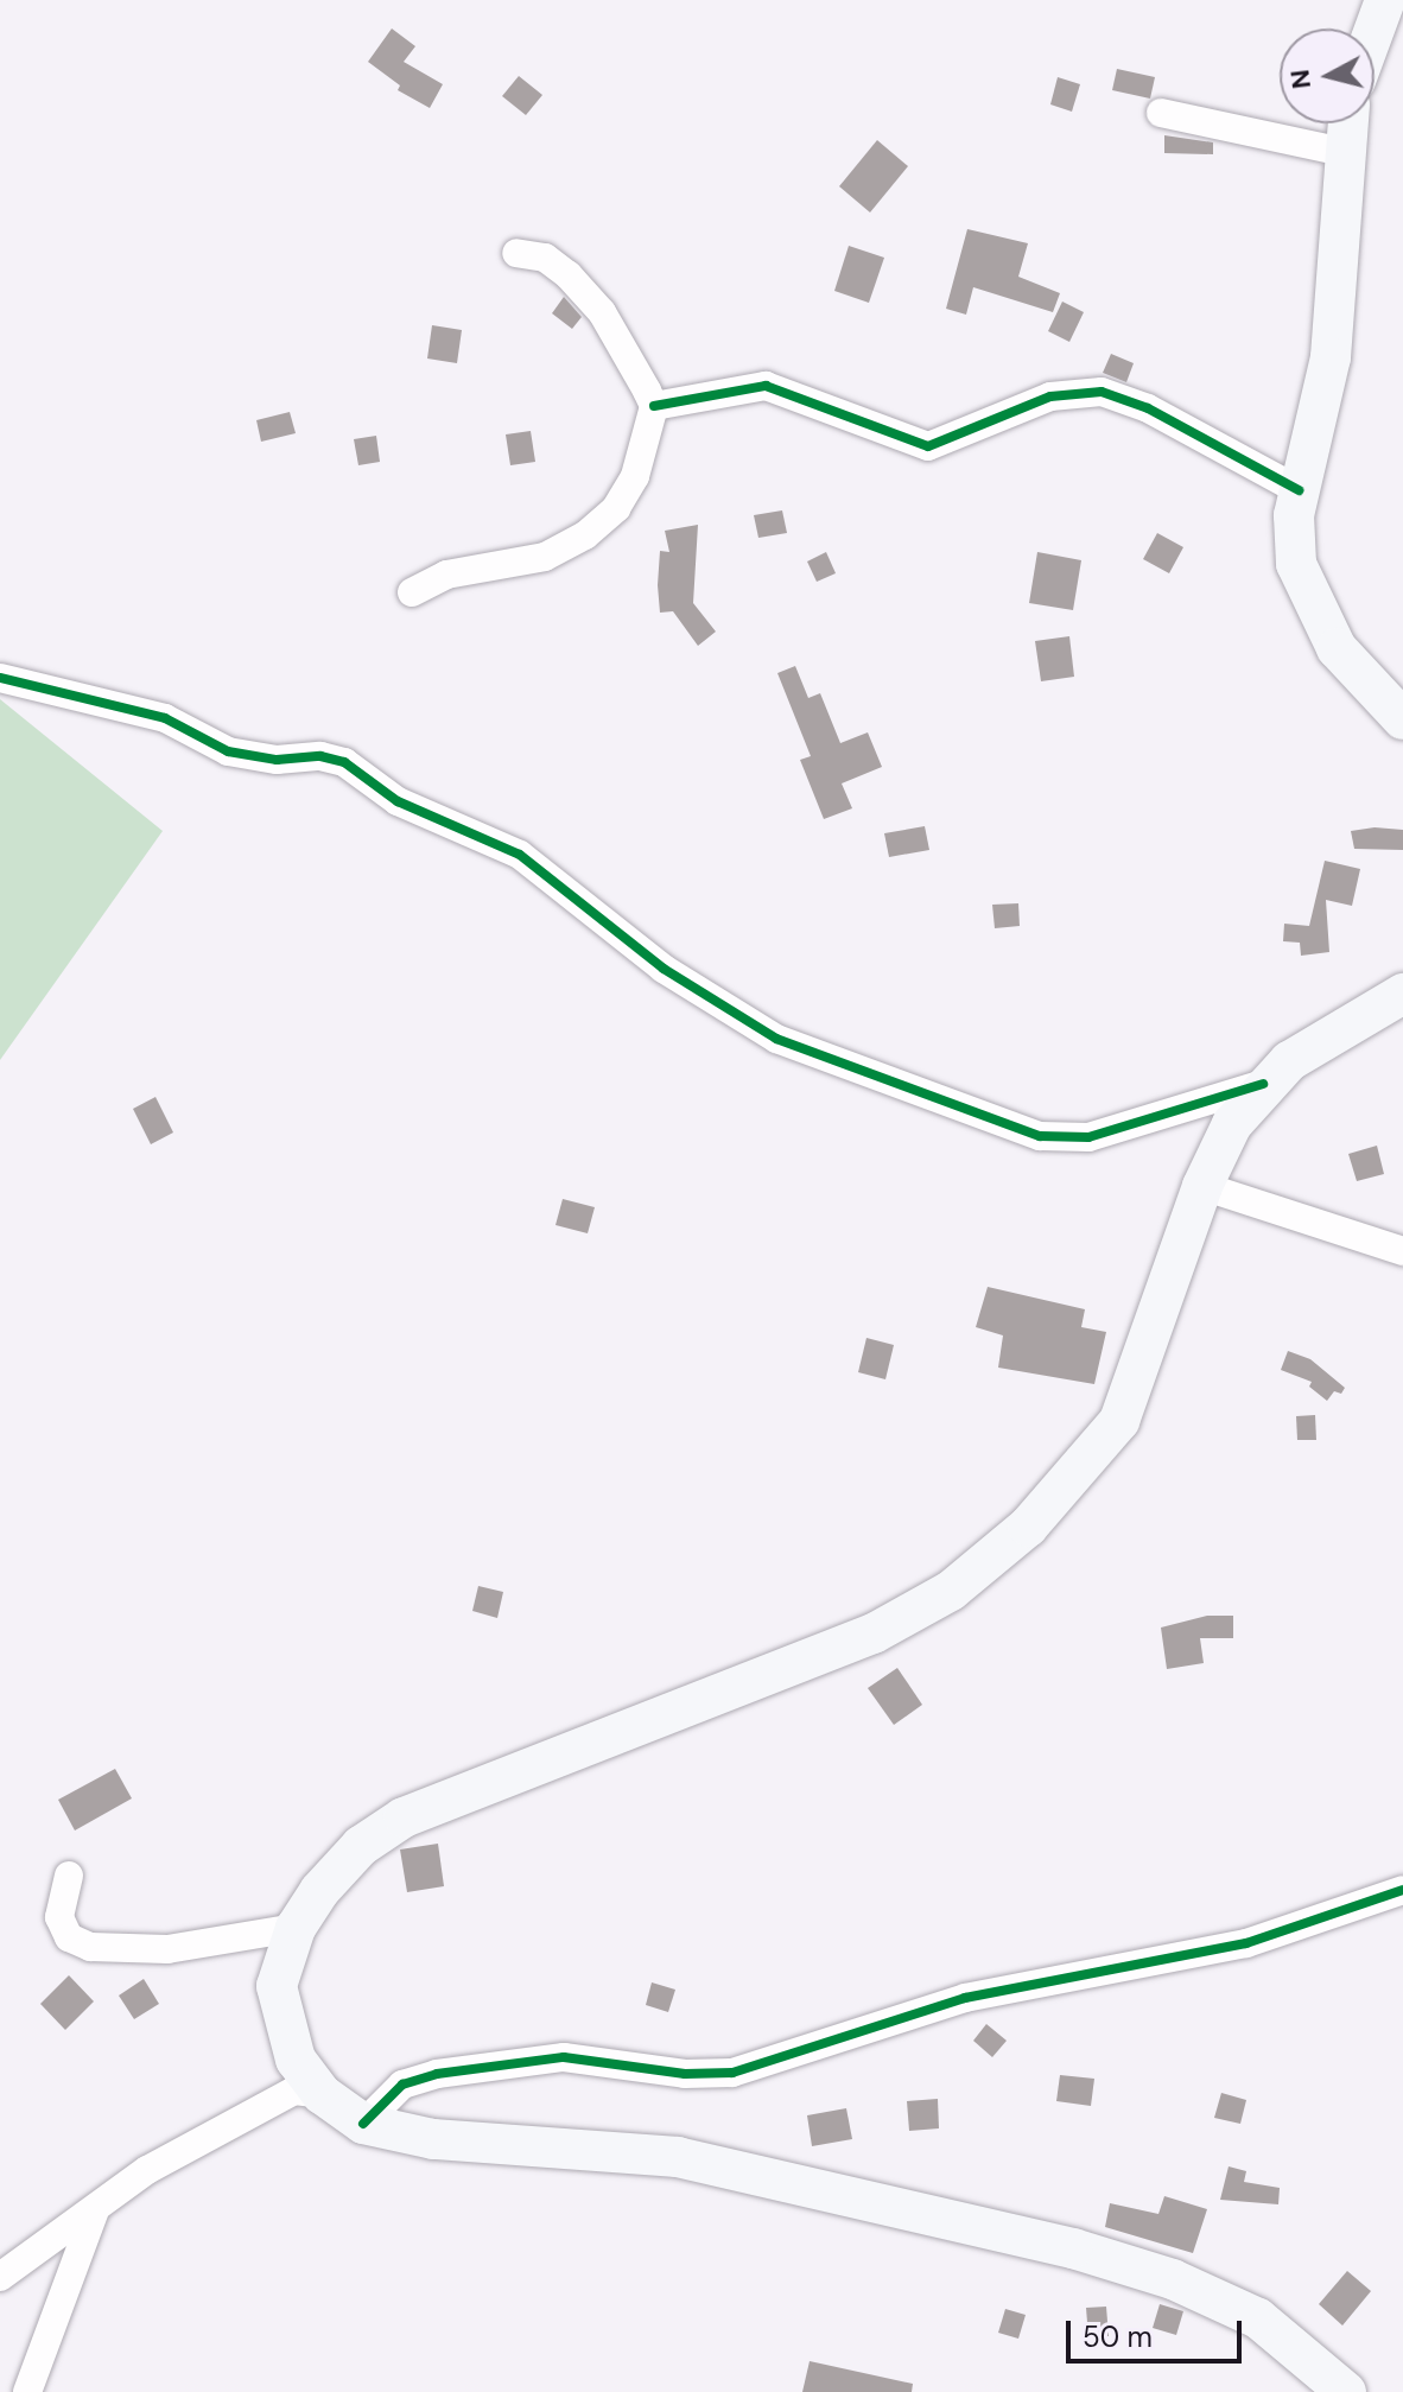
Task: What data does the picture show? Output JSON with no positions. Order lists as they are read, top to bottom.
{
  "scale_bar": "50 m",
  "north": "left"
}
